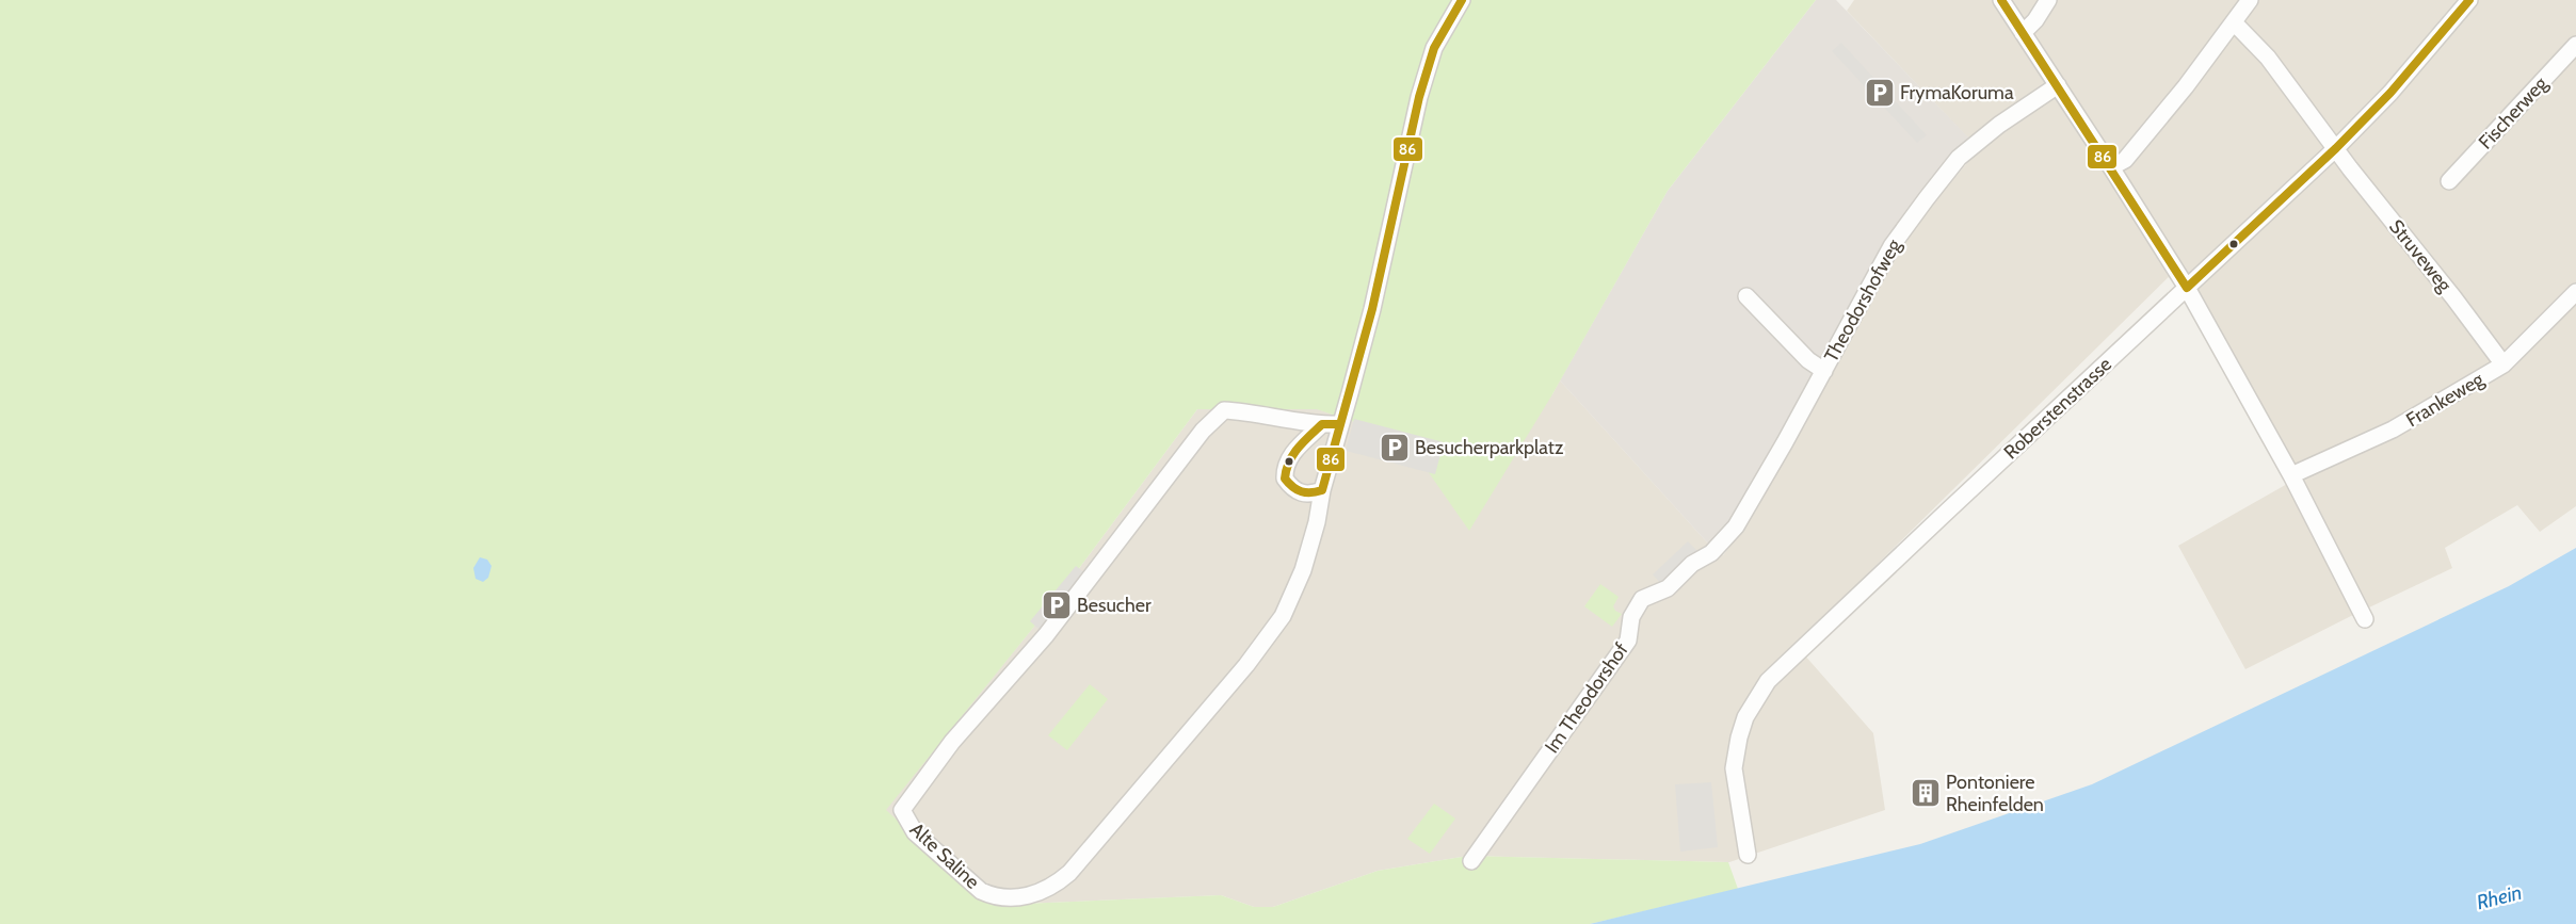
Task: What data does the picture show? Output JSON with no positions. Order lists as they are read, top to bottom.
{
  "streets": {
    "street": [
      "Fischerweg",
      "Struveweg",
      "Theodorshofweg",
      "Frankeweg",
      "Roberstenstrasse",
      "Im Theodorshof",
      "Alte Saline"
    ]
  },
  "crossings": [
    ["Struveweg", "Frankeweg"],
    ["Struveweg", "Roberstenstrasse"],
    ["Theodorshofweg", "Im Theodorshof"]
  ],
  "water": ["Rhein"],
  "places": {
    "parking": ["FrymaKoruma", "Besucherparkplatz", "Besucher"],
    "building": ["Pontoniere Rheinfelden"]
  },
  "lines": ["transit line 86"]
}
